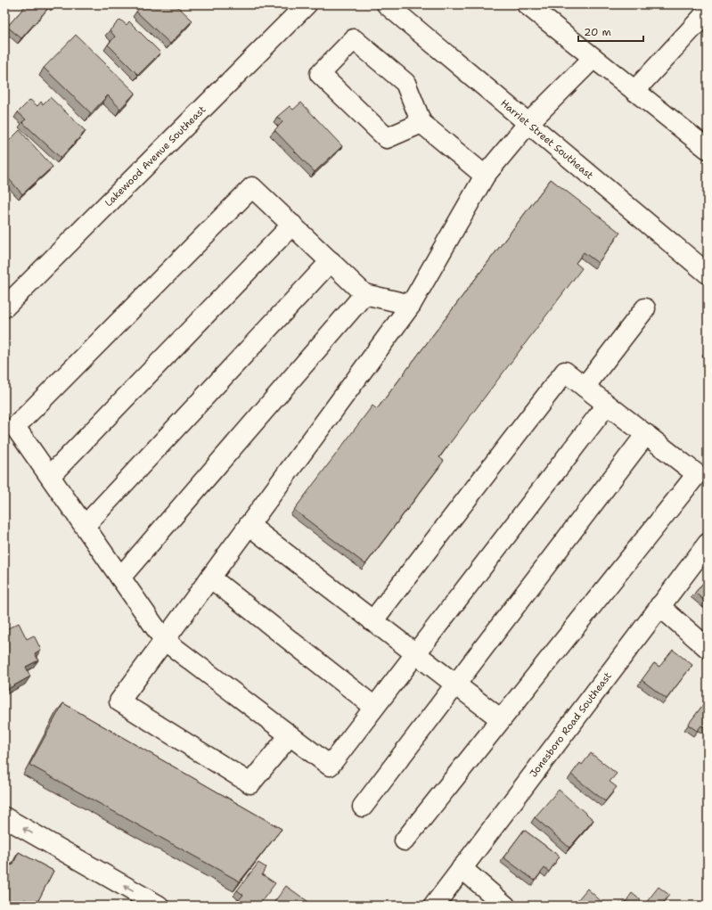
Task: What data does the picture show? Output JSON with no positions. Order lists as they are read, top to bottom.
{
  "streets": {
    "street": ["Harriet Street Southeast", "Lakewood Avenue Southeast", "Jonesboro Road Southeast"]
  },
  "scale_bar": "20 m"
}
